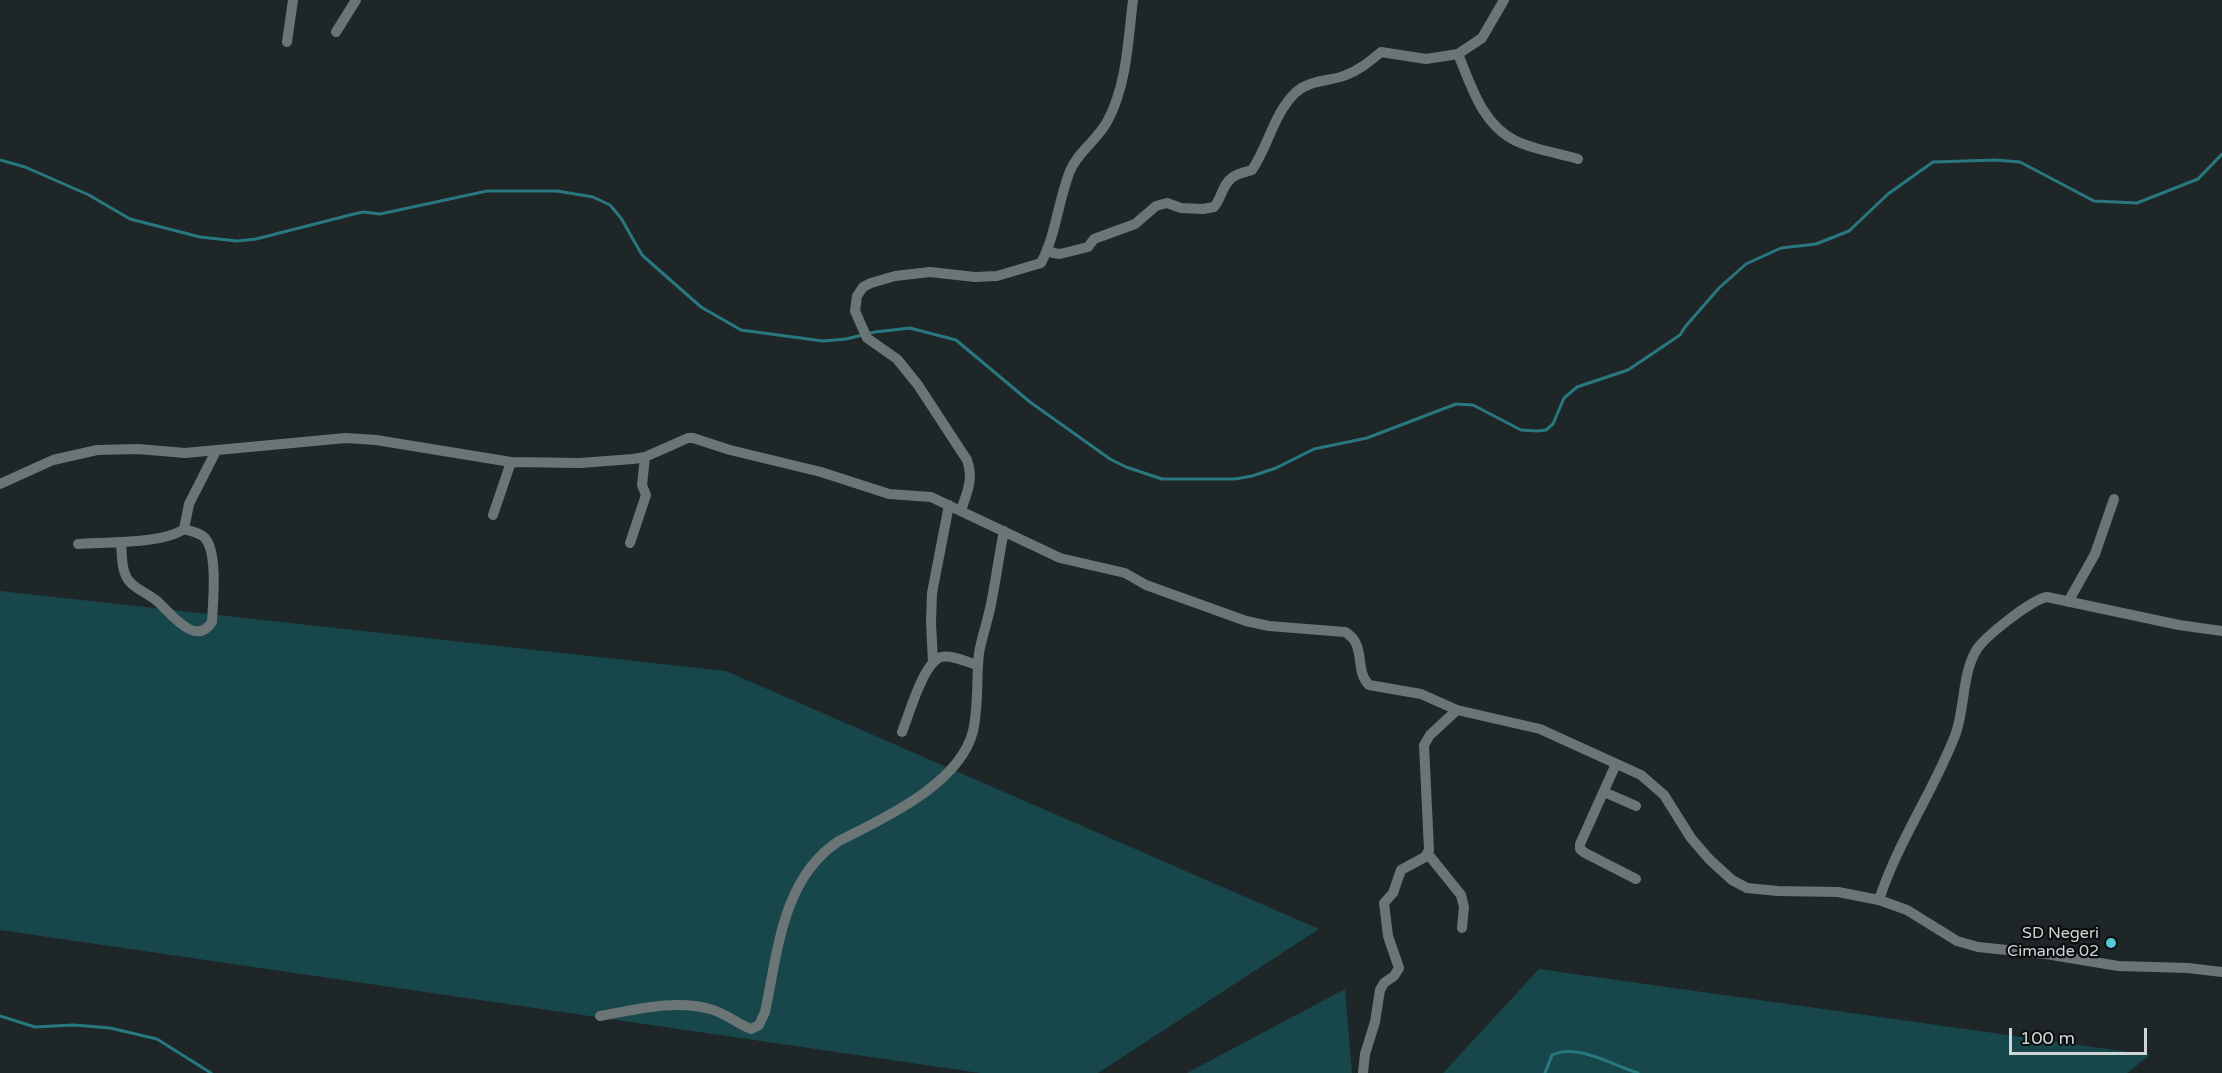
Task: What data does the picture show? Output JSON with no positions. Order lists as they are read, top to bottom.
{
  "places": ["SD Negeri Cimande 02"],
  "scale_bar": "100 m"
}
